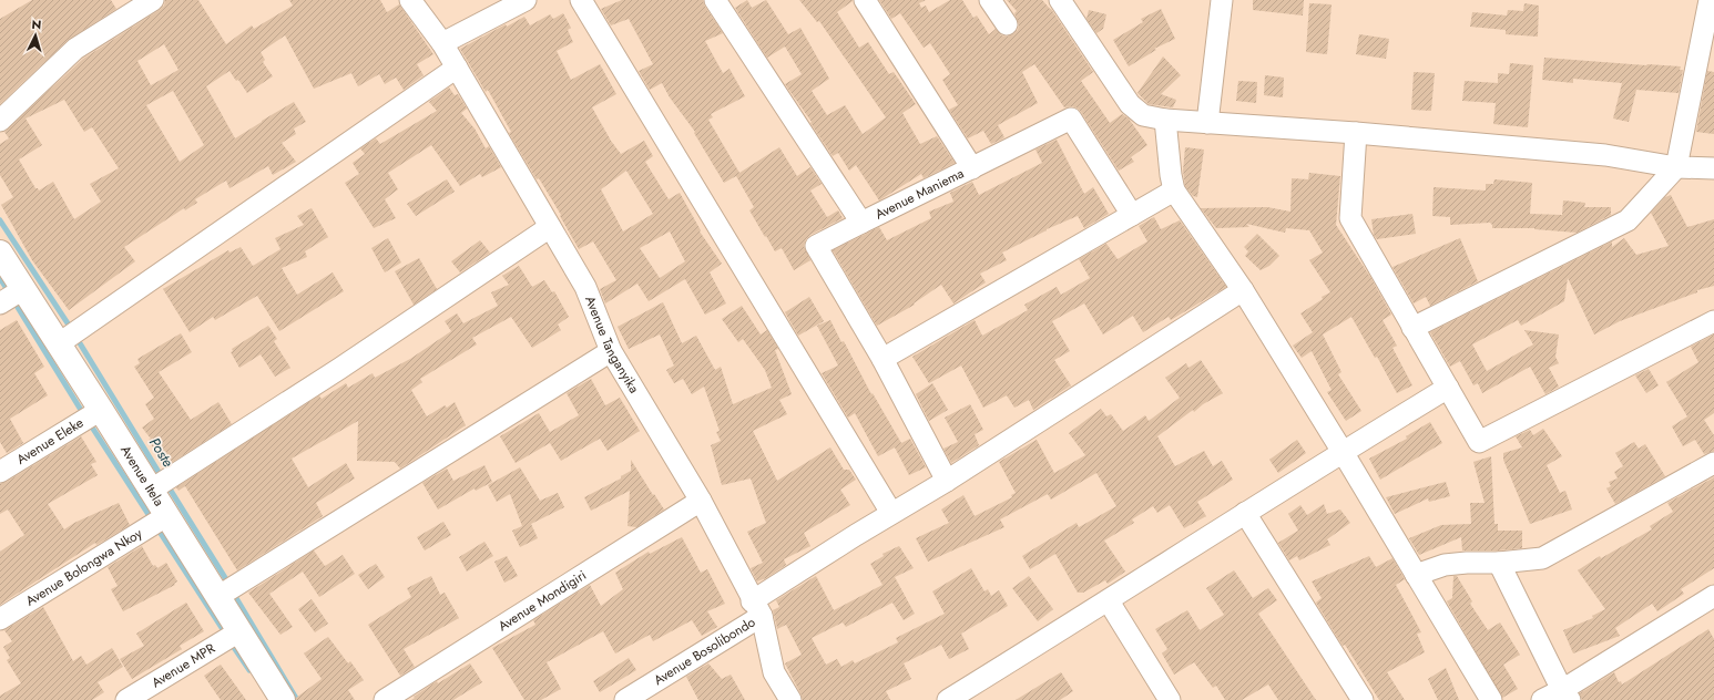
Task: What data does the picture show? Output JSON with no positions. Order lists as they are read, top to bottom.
{
  "streets": {
    "street": [
      "Avenue Maniema",
      "Avenue Tanganyika",
      "Avenue Eleke",
      "Avenue Itela",
      "Avenue Bolongwa Nkoy",
      "Avenue Mondigiri",
      "Avenue Bosolibondo",
      "Avenue MPR"
    ]
  },
  "crossings": [
    ["Avenue Tanganyika", "Avenue Mondigiri"],
    ["Avenue Tanganyika", "Avenue Bosolibondo"],
    ["Avenue Eleke", "Avenue Itela"],
    ["Avenue Itela", "Avenue Bolongwa Nkoy"],
    ["Avenue Itela", "Avenue MPR"]
  ],
  "water": ["Poste"],
  "north": "top"
}
